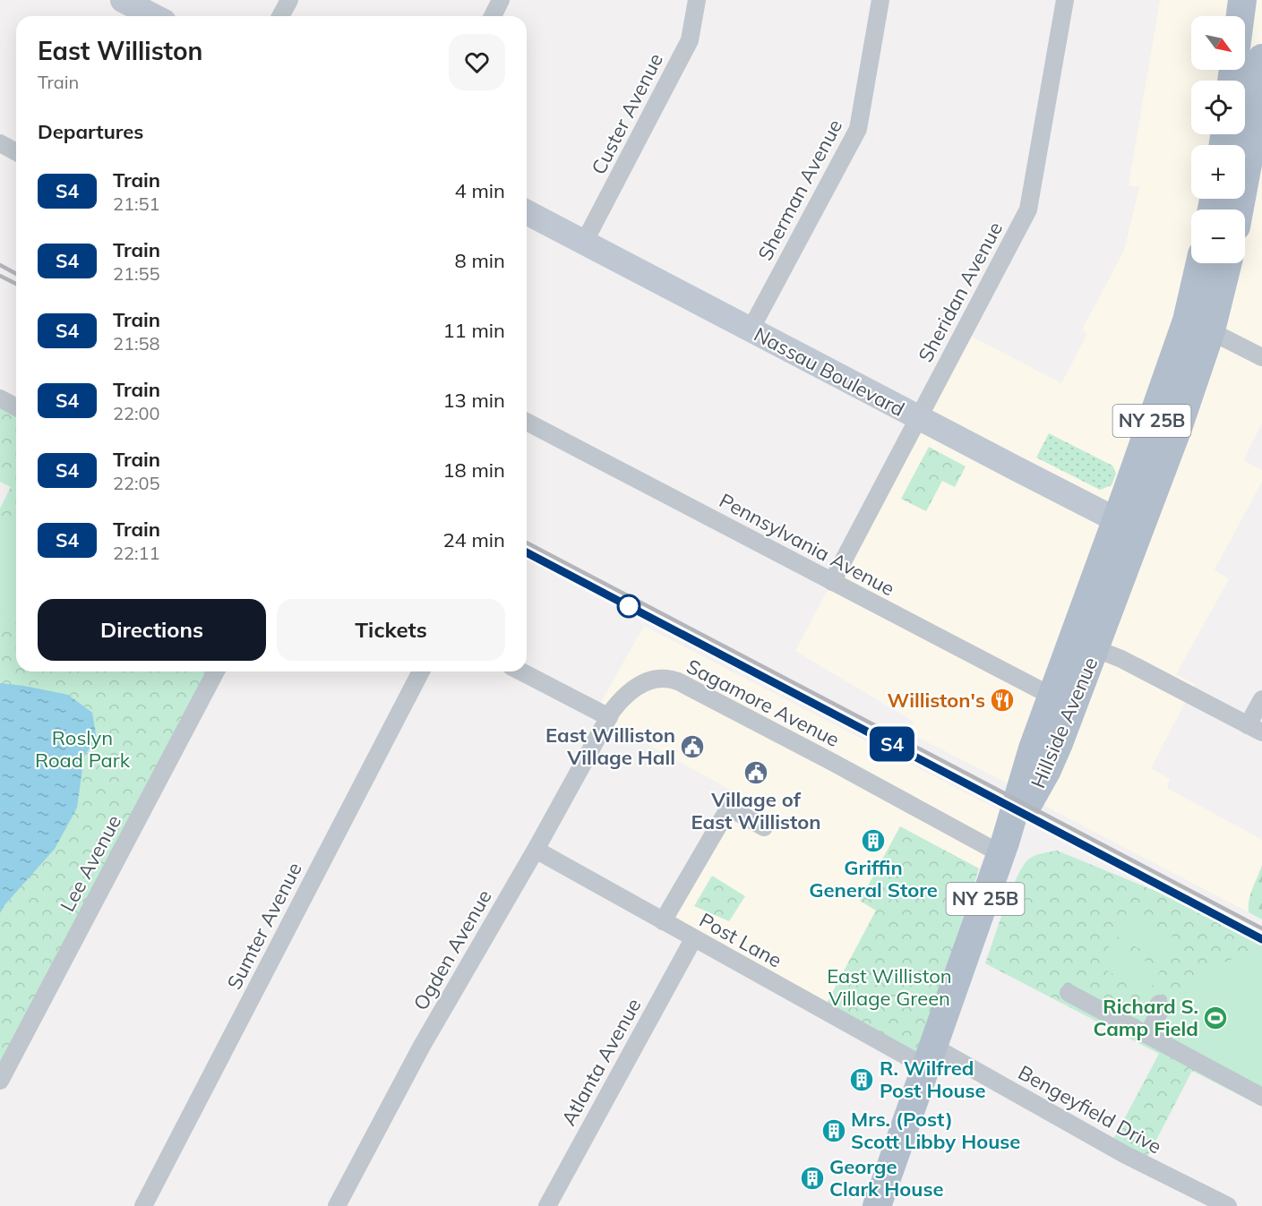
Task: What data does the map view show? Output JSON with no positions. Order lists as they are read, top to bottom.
{
  "streets": {
    "main road": ["NY 25B", "Hillside Avenue"],
    "street": [
      "Custer Avenue",
      "Sherman Avenue",
      "Sheridan Avenue",
      "Nassau Boulevard",
      "Pennsylvania Avenue",
      "Sagamore Avenue",
      "Lee Avenue",
      "Sumter Avenue",
      "Post Lane",
      "Ogden Avenue",
      "Atlanta Avenue",
      "Bengeyfield Drive"
    ]
  },
  "crossings": [
    ["Custer Avenue", "Nassau Boulevard"],
    ["Sherman Avenue", "Nassau Boulevard"],
    ["Sheridan Avenue", "Nassau Boulevard"],
    ["Sheridan Avenue", "Pennsylvania Avenue"],
    ["Nassau Boulevard", "Hillside Avenue"],
    ["NY 25B", "Sagamore Avenue"],
    ["NY 25B", "Hillside Avenue"],
    ["NY 25B", "Post Lane"],
    ["NY 25B", "Bengeyfield Drive"],
    ["Pennsylvania Avenue", "Hillside Avenue"],
    ["Sagamore Avenue", "Hillside Avenue"],
    ["Sagamore Avenue", "Ogden Avenue"],
    ["Post Lane", "Ogden Avenue"],
    ["Post Lane", "Atlanta Avenue"],
    ["Post Lane", "Bengeyfield Drive"]
  ],
  "parks": ["Roslyn Road Park", "East Williston Village Green"],
  "places": {
    "restaurant": ["Williston's"],
    "public building": ["East Williston Village Hall", "Village of East Williston"],
    "building": [
      "Griffin General Store",
      "R. Wilfred Post House",
      "Mrs. (Post) Scott Libby House",
      "George Clark House"
    ],
    "sports": ["Richard S. Camp Field"]
  },
  "north": "bottom right",
  "page": {
    "on_map": "S4",
    "map_buttons": ["+", "−"],
    "heading": [
      ["East Williston", "Train"],
      "Departures"
    ],
    "list": [
      {
        "mark": "S4",
        "name": "Train",
        "note": "21:51",
        "value": "4 min"
      },
      {
        "mark": "S4",
        "name": "Train",
        "note": "21:55",
        "value": "8 min"
      },
      {
        "mark": "S4",
        "name": "Train",
        "note": "21:58",
        "value": "11 min"
      },
      {
        "mark": "S4",
        "name": "Train",
        "note": "22:00",
        "value": "13 min"
      },
      {
        "mark": "S4",
        "name": "Train",
        "note": "22:05",
        "value": "18 min"
      },
      {
        "mark": "S4",
        "name": "Train",
        "note": "22:11",
        "value": "24 min"
      }
    ],
    "buttons": ["Directions", "Tickets"]
  }
}
